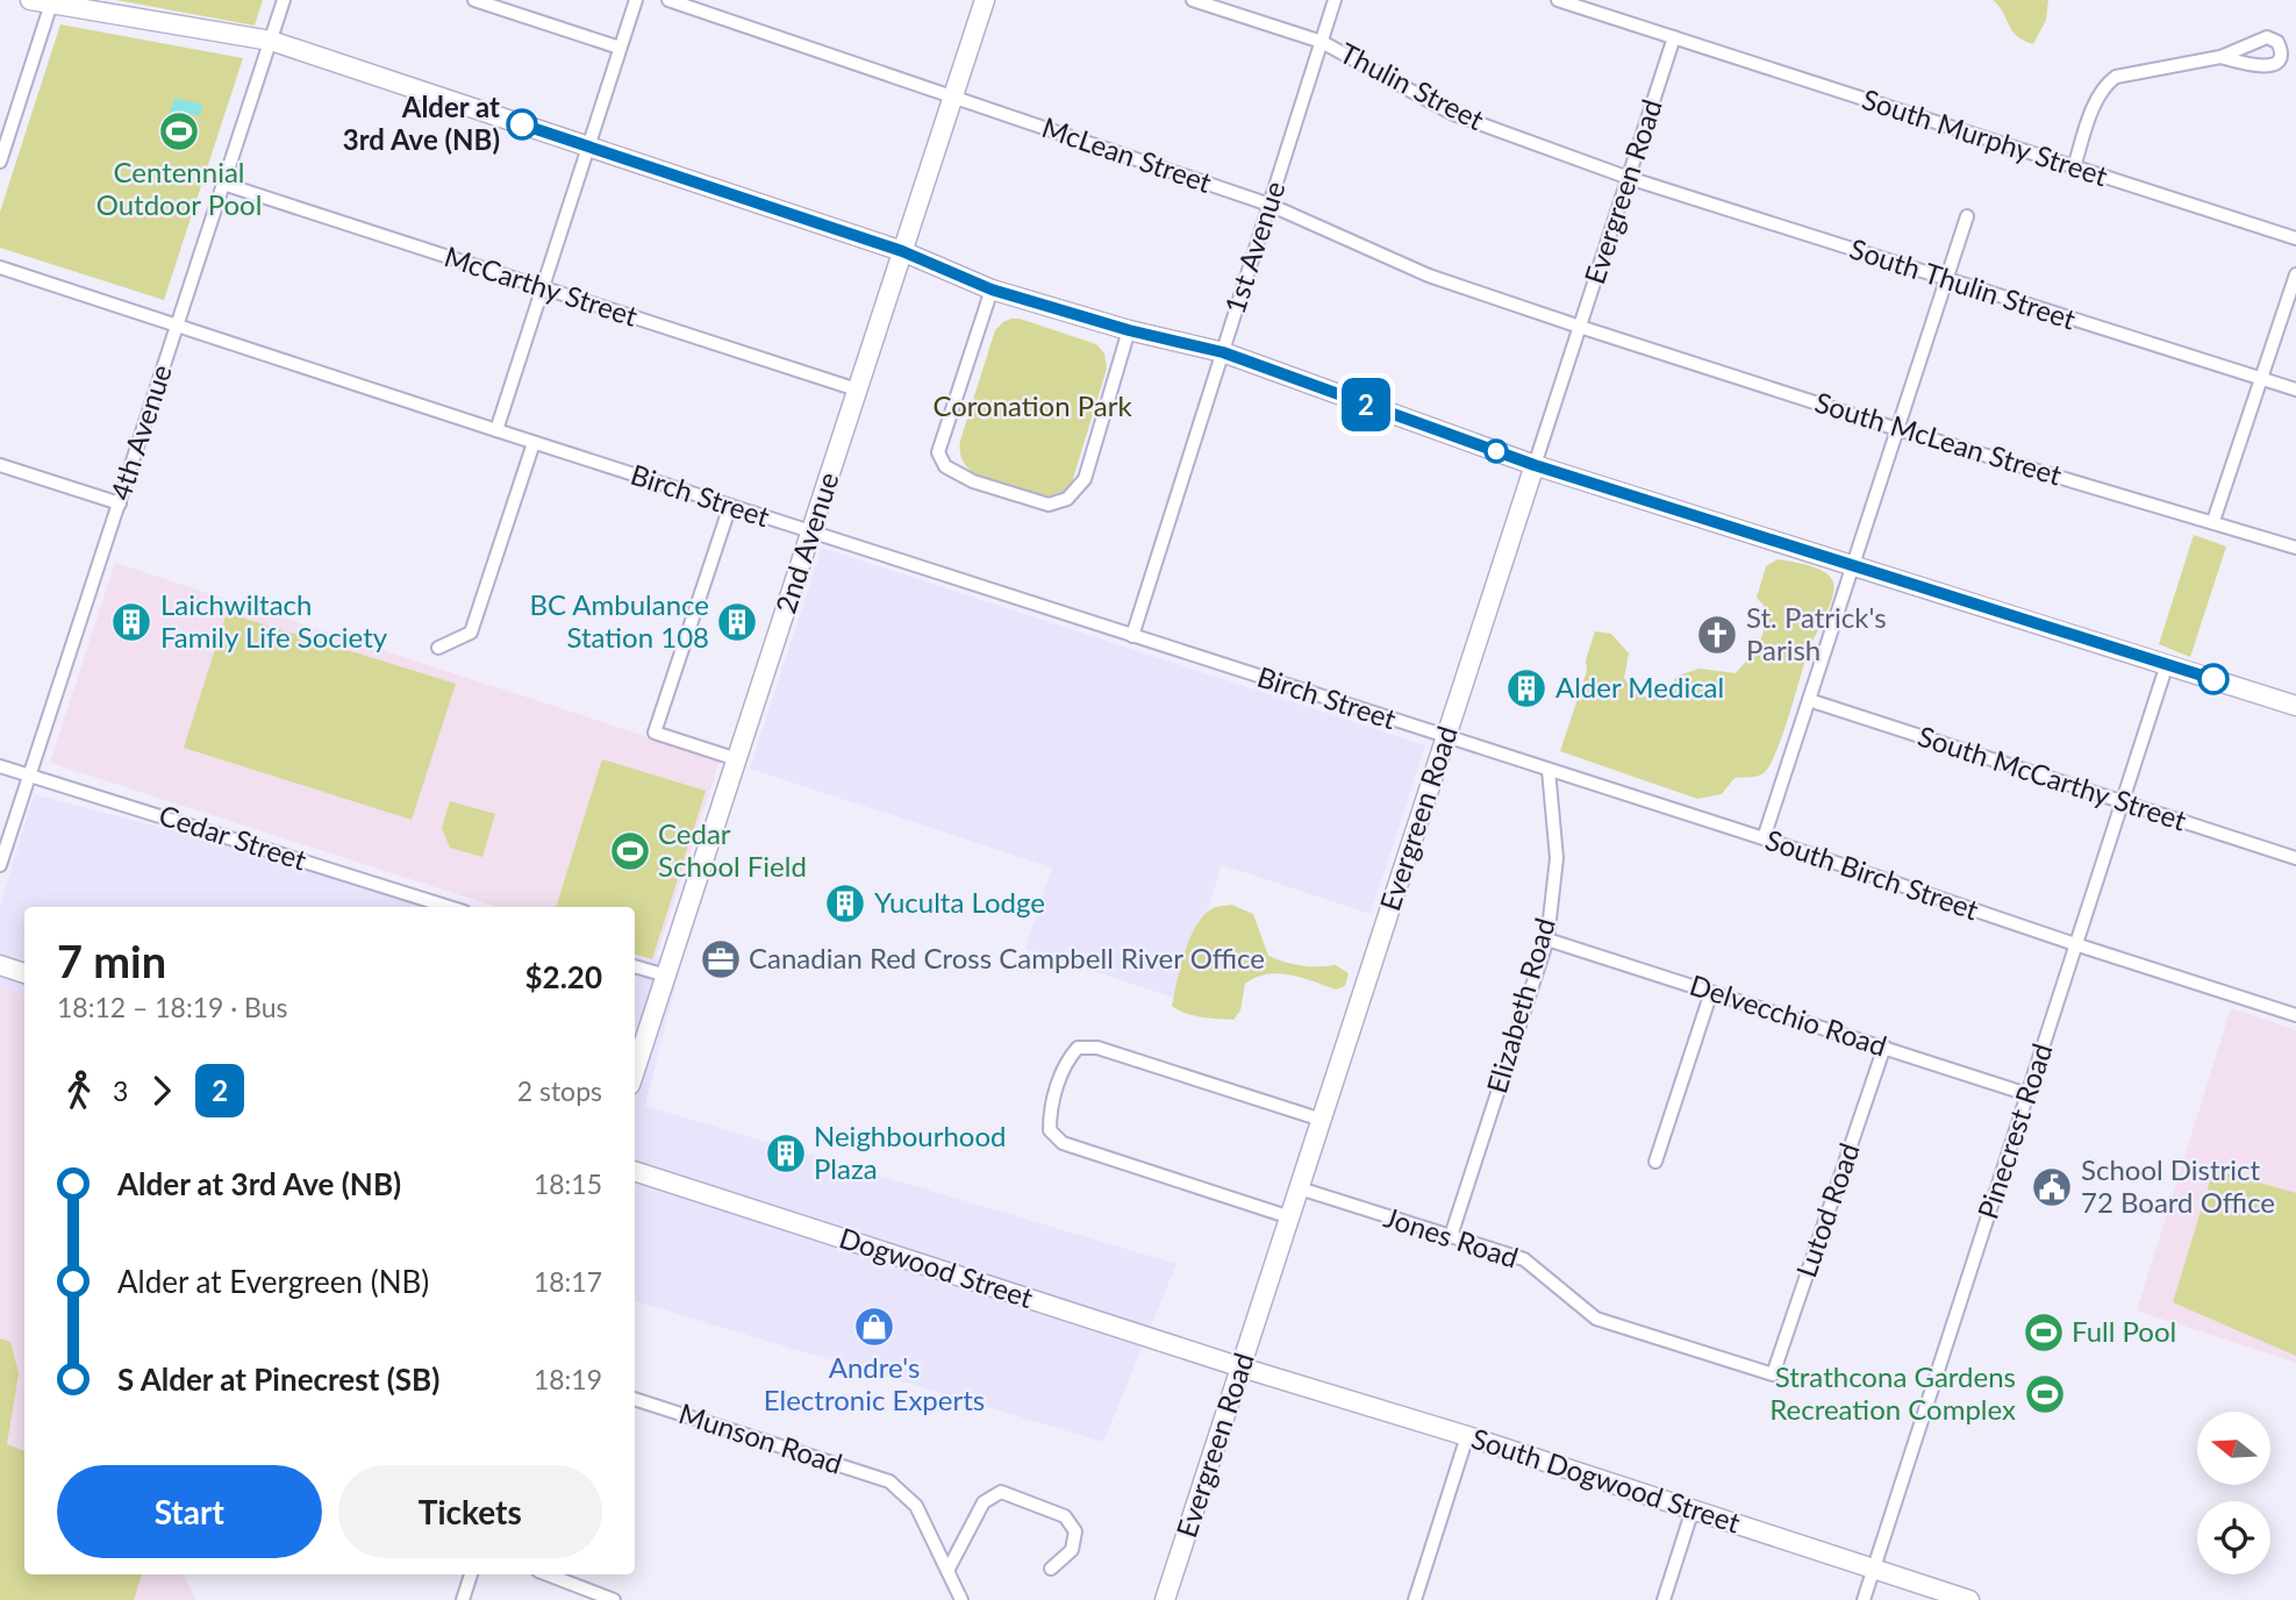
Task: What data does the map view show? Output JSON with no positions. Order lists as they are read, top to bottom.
{
  "streets": {
    "street": [
      "Thulin Street",
      "South Murphy Street",
      "McLean Street",
      "Evergreen Road",
      "1st Avenue",
      "South Thulin Street",
      "McCarthy Street",
      "4th Avenue",
      "South McLean Street",
      "Birch Street",
      "2nd Avenue",
      "South McCarthy Street",
      "Cedar Street",
      "South Birch Street",
      "Elizabeth Road",
      "Delvecchio Road",
      "Pinecrest Road",
      "Lutod Road",
      "Jones Road",
      "Dogwood Street",
      "Munson Road",
      "South Dogwood Street"
    ]
  },
  "crossings": [
    ["Thulin Street", "Evergreen Road"],
    ["Thulin Street", "1st Avenue"],
    ["Thulin Street", "South Thulin Street"],
    ["South Murphy Street", "Evergreen Road"],
    ["McLean Street", "Evergreen Road"],
    ["McLean Street", "1st Avenue"],
    ["McLean Street", "South McLean Street"],
    ["McLean Street", "2nd Avenue"],
    ["Evergreen Road", "South Thulin Street"],
    ["Evergreen Road", "South McLean Street"],
    ["Evergreen Road", "Birch Street"],
    ["Evergreen Road", "South Birch Street"],
    ["Evergreen Road", "Jones Road"],
    ["Evergreen Road", "Dogwood Street"],
    ["Evergreen Road", "South Dogwood Street"],
    ["1st Avenue", "Birch Street"],
    ["McCarthy Street", "4th Avenue"],
    ["McCarthy Street", "2nd Avenue"],
    ["4th Avenue", "Birch Street"],
    ["4th Avenue", "Cedar Street"],
    ["Birch Street", "2nd Avenue"],
    ["Birch Street", "South Birch Street"],
    ["South McCarthy Street", "Pinecrest Road"],
    ["South Birch Street", "Elizabeth Road"],
    ["South Birch Street", "Pinecrest Road"],
    ["Elizabeth Road", "Delvecchio Road"],
    ["Elizabeth Road", "Jones Road"],
    ["Delvecchio Road", "Pinecrest Road"],
    ["Delvecchio Road", "Lutod Road"],
    ["Pinecrest Road", "South Dogwood Street"],
    ["Lutod Road", "Jones Road"],
    ["Dogwood Street", "South Dogwood Street"]
  ],
  "parks": ["Coronation Park"],
  "places": {
    "other": ["Alder at 3rd Ave (NB)"],
    "sports": [
      "Centennial Outdoor Pool",
      "Cedar School Field",
      "Full Pool",
      "Strathcona Gardens Recreation Complex"
    ],
    "building": [
      "Laichwiltach Family Life Society",
      "BC Ambulance Station 108",
      "Alder Medical",
      "Yuculta Lodge",
      "Neighbourhood Plaza"
    ],
    "church": ["St. Patrick's Parish"],
    "office": ["Canadian Red Cross Campbell River Office"],
    "public building": ["School District 72 Board Office"],
    "shop": ["Andre's Electronic Experts"]
  },
  "lines": ["bus line 2"],
  "north": "left",
  "page": {
    "on_map": "2",
    "heading": ["7 min", "18:12 – 18:19 · Bus", "$2.20"],
    "legs": ["3", "2", "2 stops"],
    "list": [
      {
        "name": "Alder at 3rd Ave (NB)",
        "value": "18:15"
      },
      {
        "name": "Alder at Evergreen (NB)",
        "value": "18:17"
      },
      {
        "name": "S Alder at Pinecrest (SB)",
        "value": "18:19"
      }
    ],
    "buttons": ["Start", "Tickets"]
  }
}
